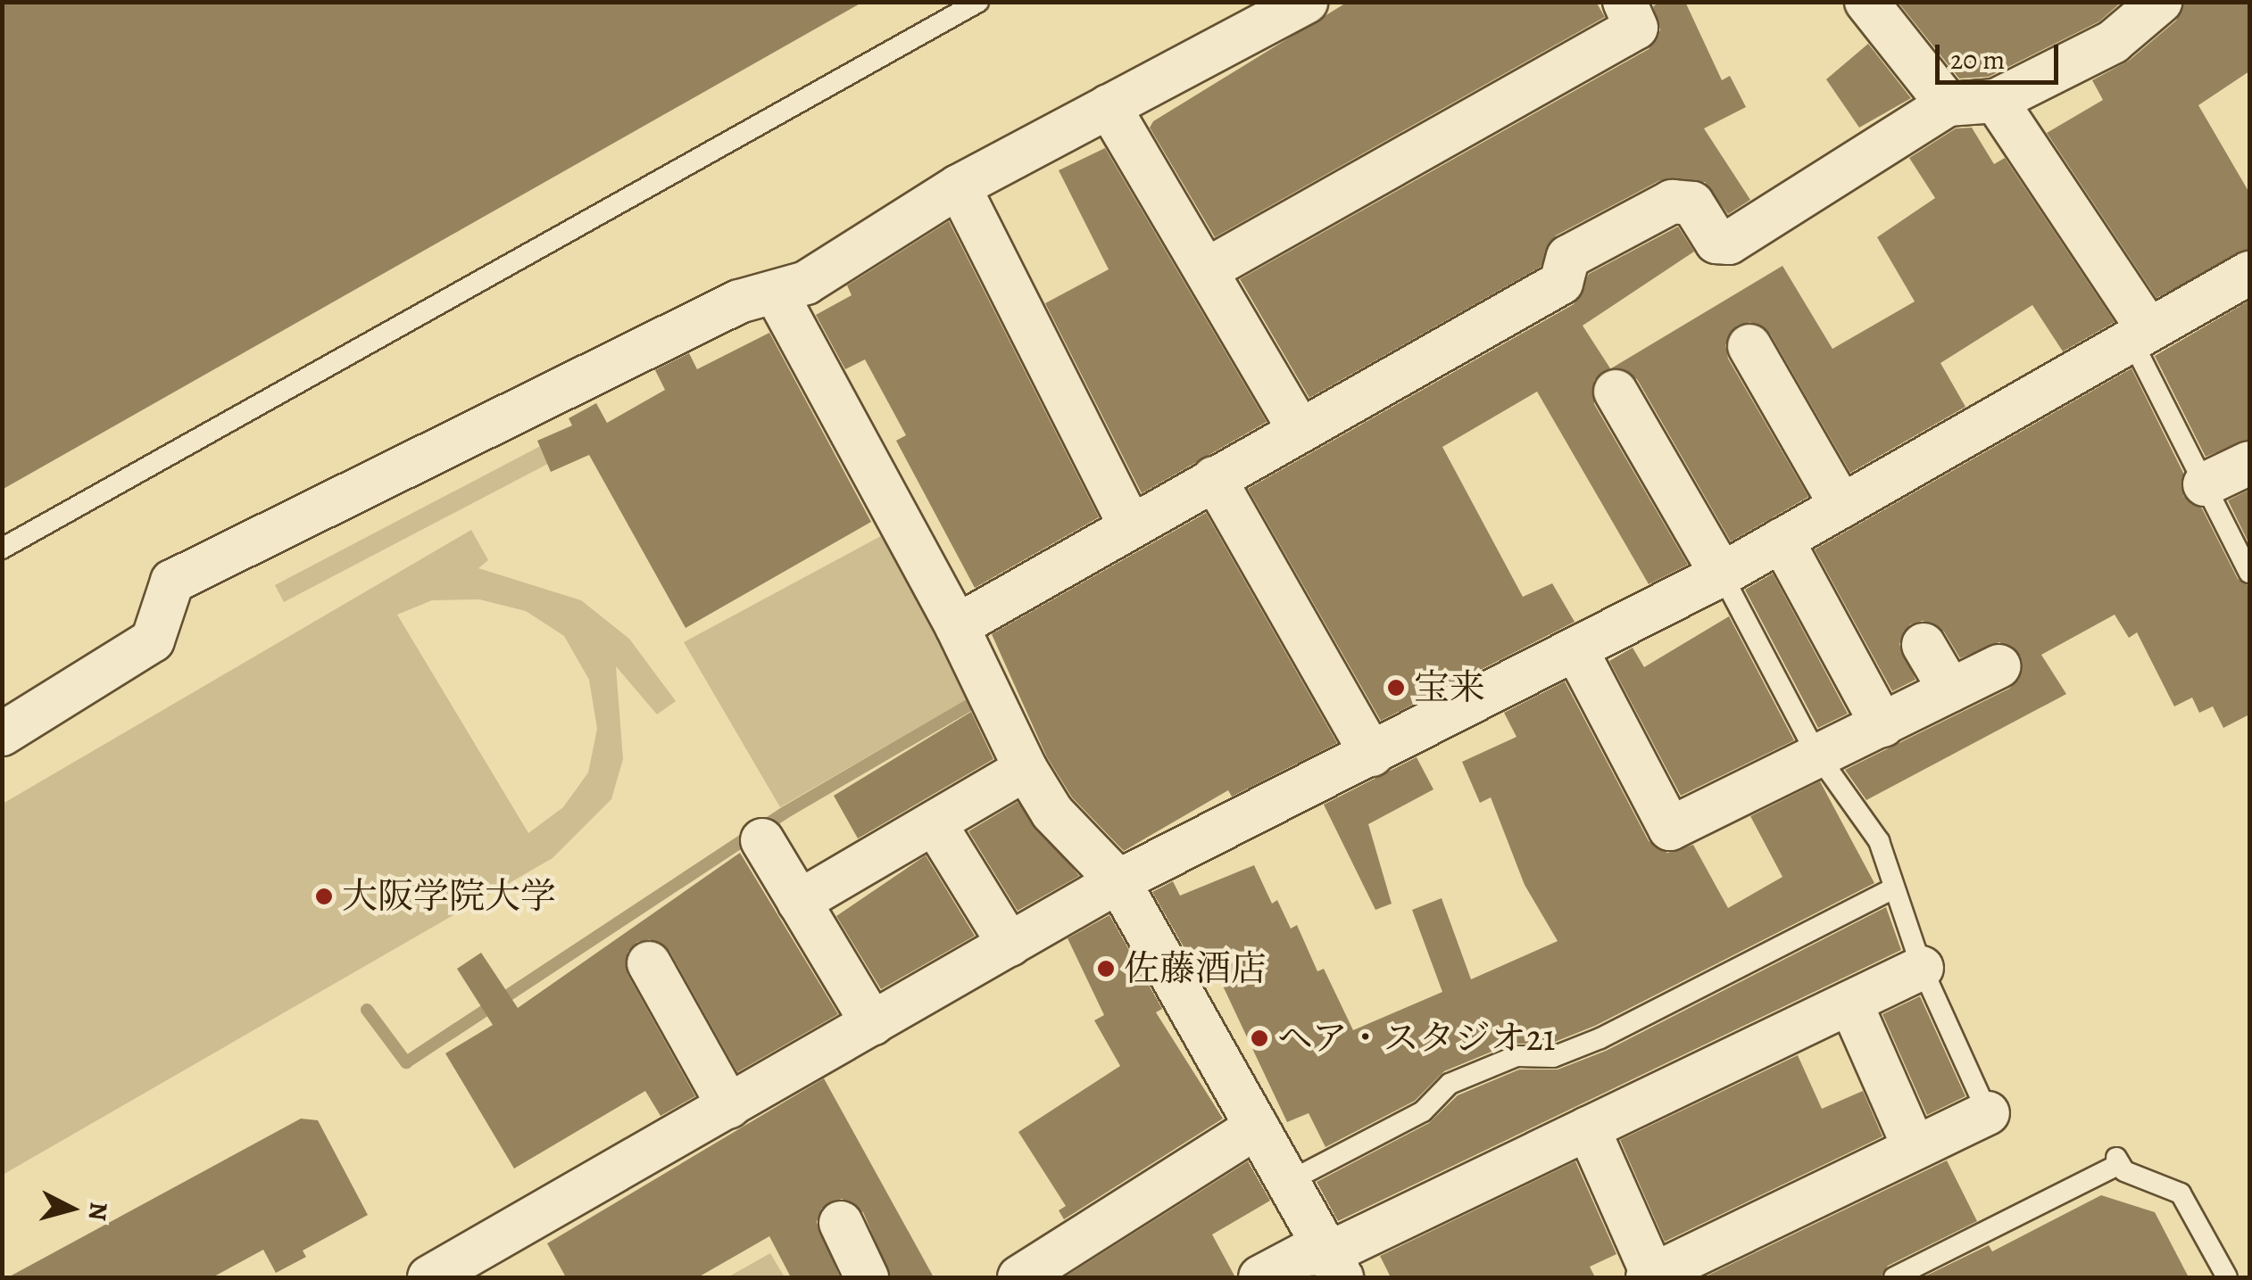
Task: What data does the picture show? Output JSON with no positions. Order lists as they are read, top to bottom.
{
  "places": [
    "宝来",
    "大阪学院大学",
    "佐藤酒店",
    "ヘア・スタジオ21"
  ],
  "scale_bar": "20 m",
  "north": "right"
}
